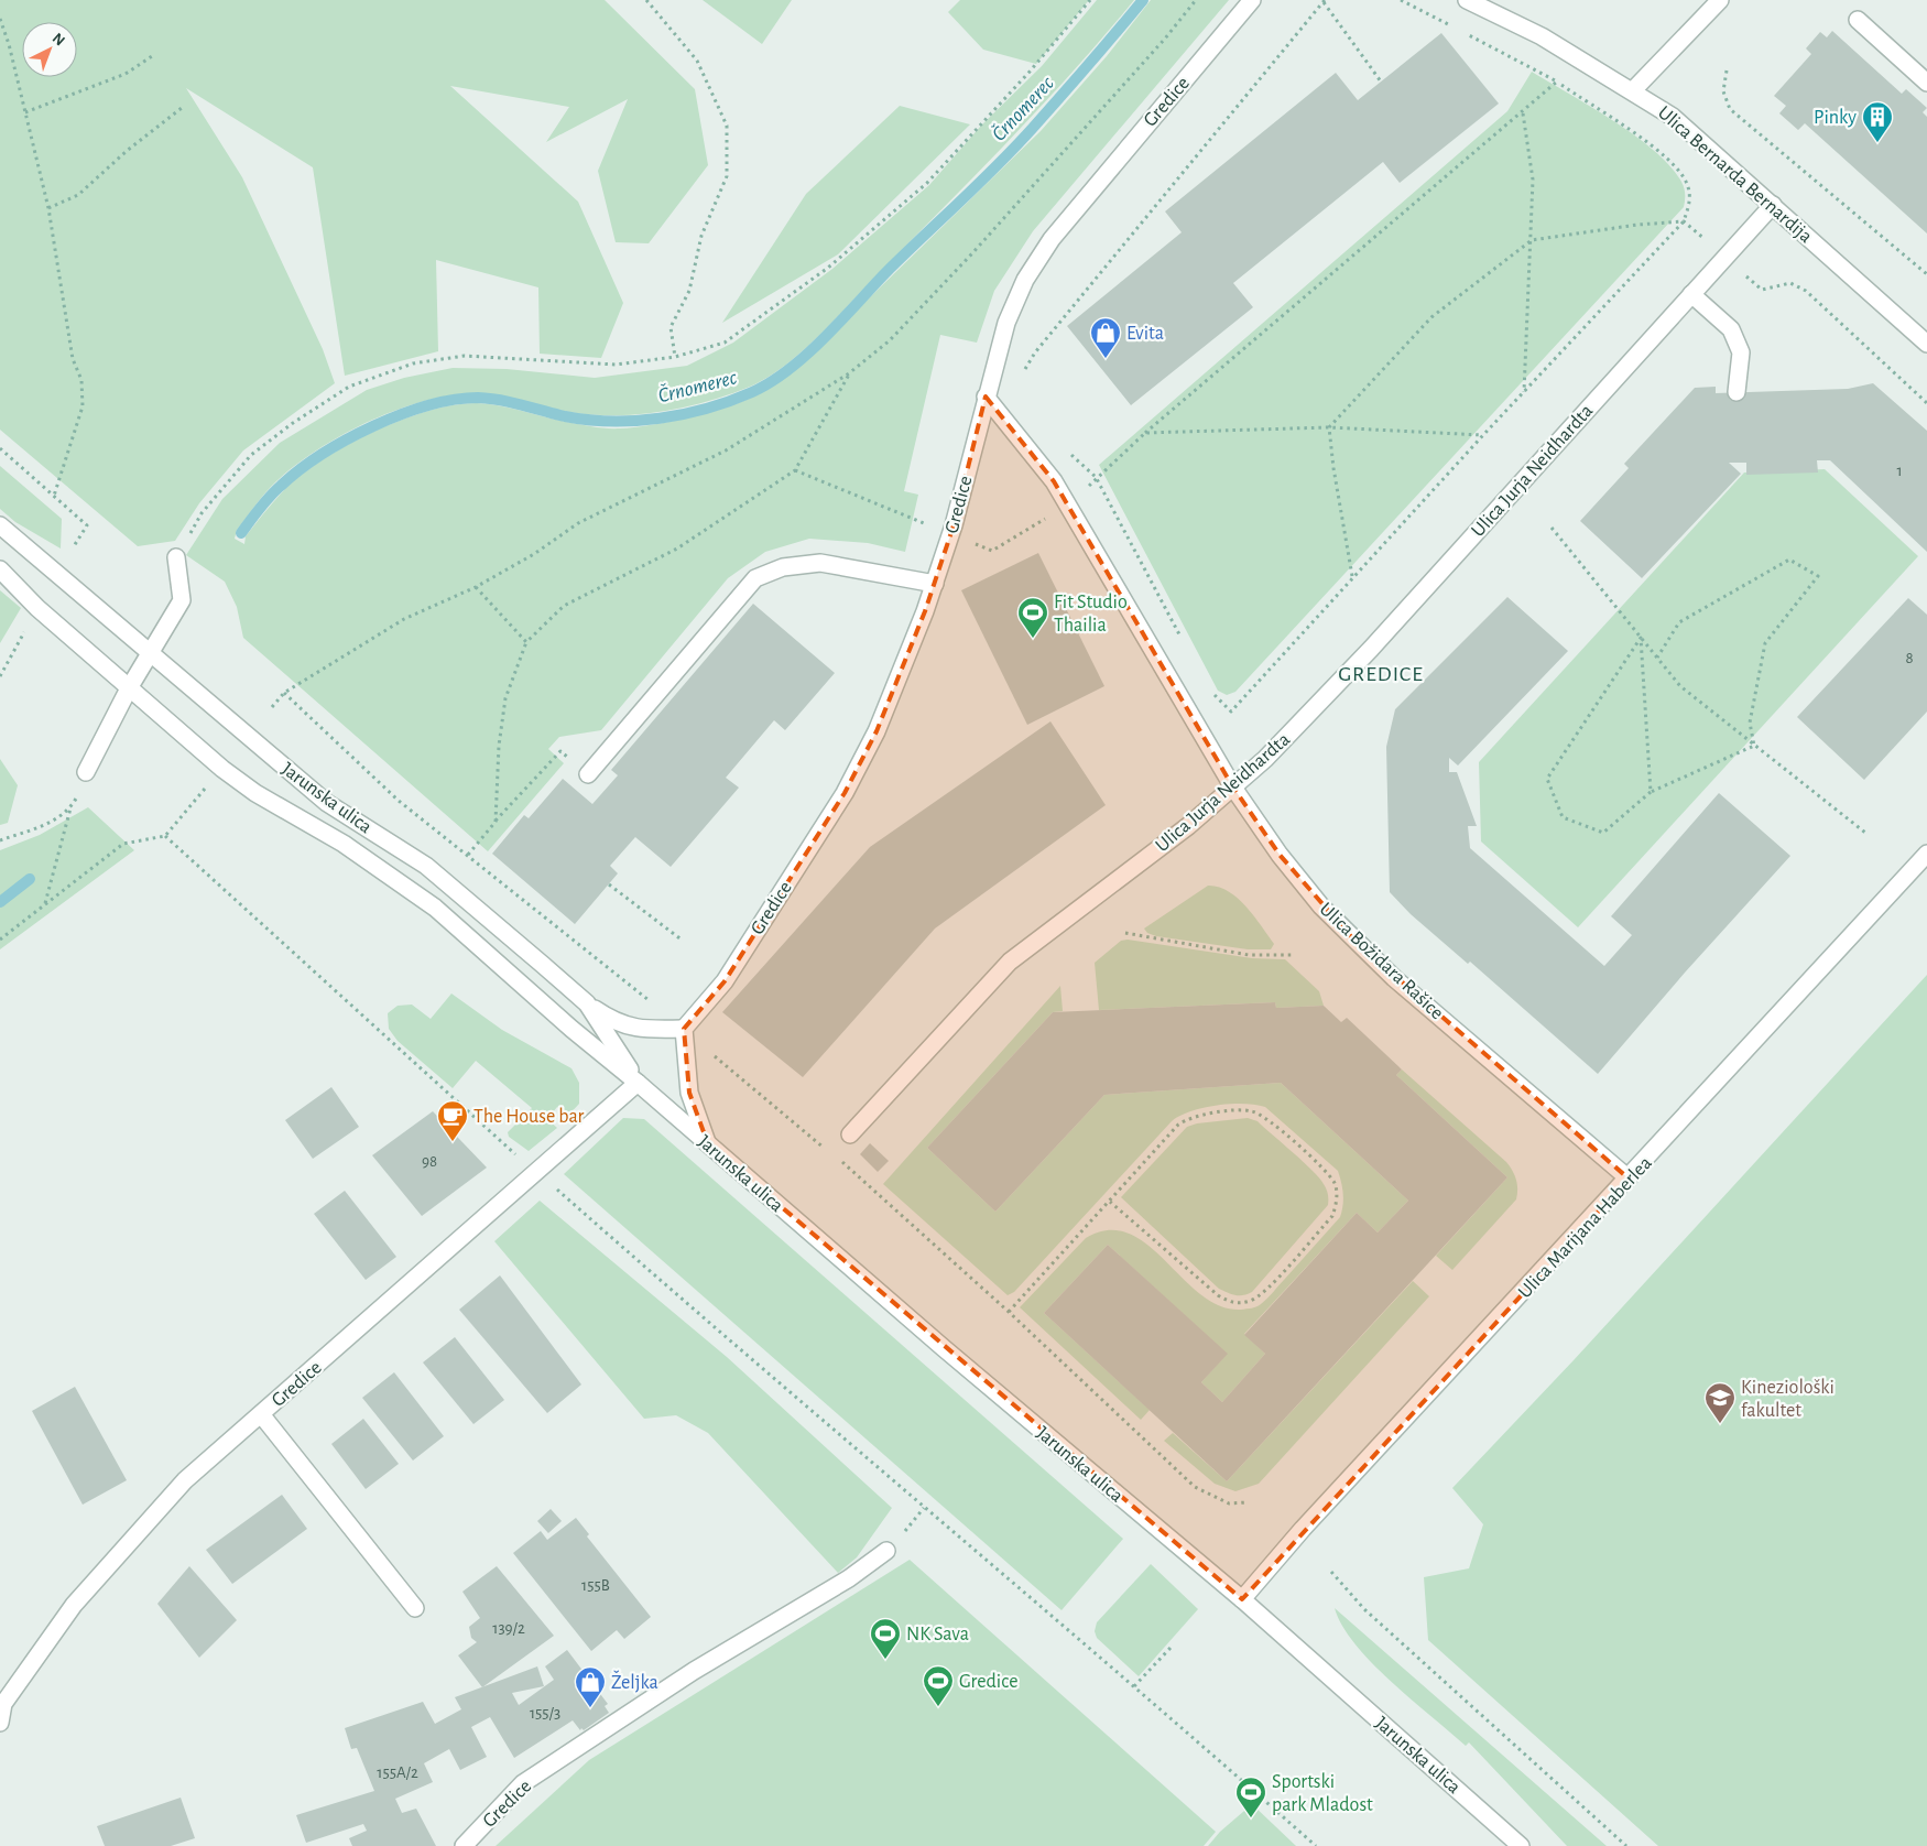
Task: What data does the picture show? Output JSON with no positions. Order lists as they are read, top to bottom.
{
  "streets": {
    "street": [
      "Gredice",
      "Ulica Bernarda Bernardija",
      "Ulica Jurja Neidhardta",
      "Jarunska ulica",
      "Ulica Božidara Rašice",
      "Ulica Marijana Haberlea"
    ]
  },
  "crossings": [
    ["Gredice", "Jarunska ulica"],
    ["Gredice", "Ulica Božidara Rašice"],
    ["Ulica Bernarda Bernardija", "Ulica Jurja Neidhardta"],
    ["Ulica Jurja Neidhardta", "Ulica Božidara Rašice"],
    ["Jarunska ulica", "Ulica Marijana Haberlea"],
    ["Ulica Božidara Rašice", "Ulica Marijana Haberlea"]
  ],
  "districts": ["GREDICE"],
  "water": ["Črnomerec"],
  "places": {
    "building": ["Pinky"],
    "shop": ["Evita", "Željka"],
    "sports": [
      "Fit Studio Thailia",
      "NK Sava",
      "Gredice",
      "Sportski park Mladost"
    ],
    "cafe": ["The House bar"],
    "school or university": ["Kineziološki fakultet"]
  },
  "house_numbers": [
    "1",
    "8",
    "98",
    "155B",
    "139/2",
    "155/3",
    "155A/2"
  ],
  "north": "top right"
}
